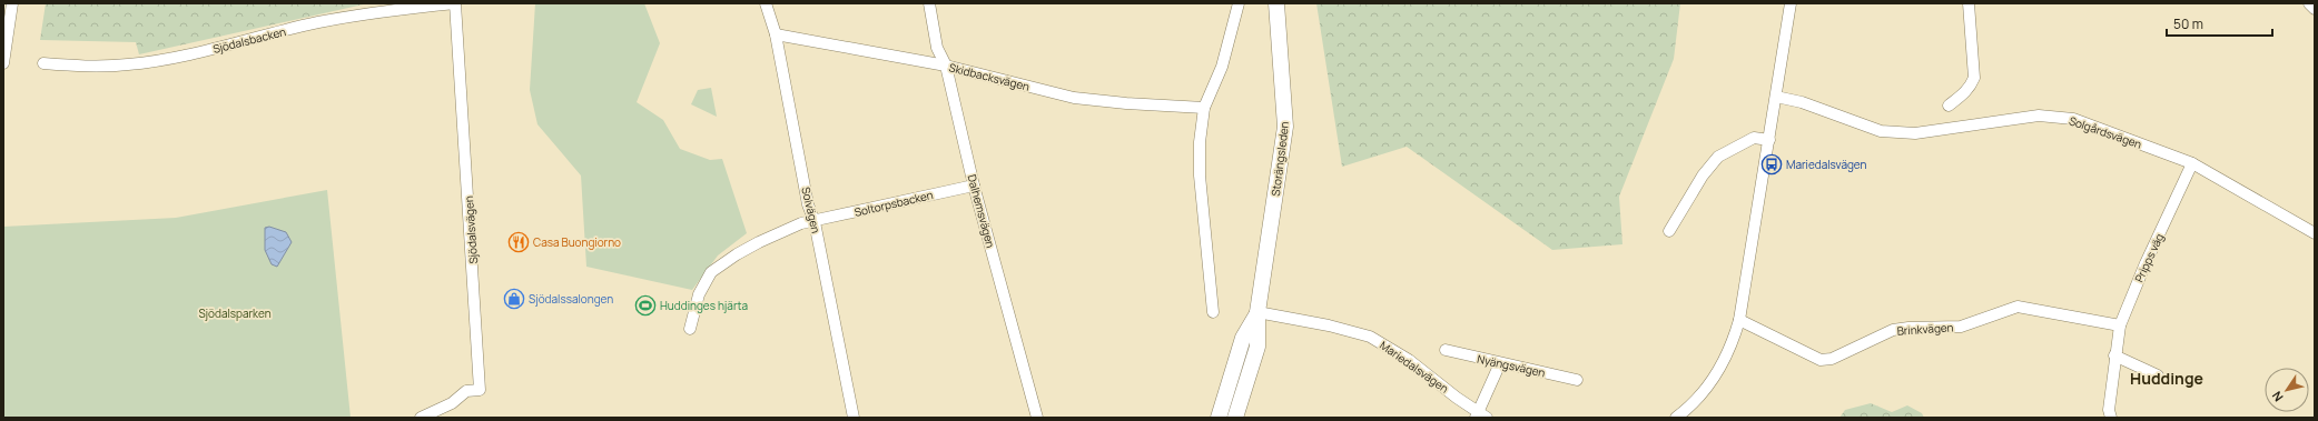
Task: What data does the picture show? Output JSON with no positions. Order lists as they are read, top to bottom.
{
  "streets": {
    "main road": ["Storängsleden"],
    "street": [
      "Sjödalsbacken",
      "Skidbacksvägen",
      "Solgårdsvägen",
      "Soltorpsbacken",
      "Solvägen",
      "Dalhemsvägen",
      "Sjödalsvägen",
      "Pripps väg",
      "Brinkvägen",
      "Nyängsvägen",
      "Mariedalsvägen"
    ]
  },
  "crossings": [
    ["Sjödalsbacken", "Sjödalsvägen"],
    ["Skidbacksvägen", "Solvägen"],
    ["Skidbacksvägen", "Dalhemsvägen"],
    ["Solgårdsvägen", "Pripps väg"],
    ["Storängsleden", "Mariedalsvägen"],
    ["Soltorpsbacken", "Solvägen"],
    ["Soltorpsbacken", "Dalhemsvägen"],
    ["Pripps väg", "Brinkvägen"]
  ],
  "districts": ["Huddinge"],
  "parks": ["Sjödalsparken"],
  "places": {
    "bus stop": ["Mariedalsvägen"],
    "restaurant": ["Casa Buongiorno"],
    "shop": ["Sjödalssalongen"],
    "sports": ["Huddinges hjärta"]
  },
  "scale_bar": "50 m",
  "north": "bottom left"
}
